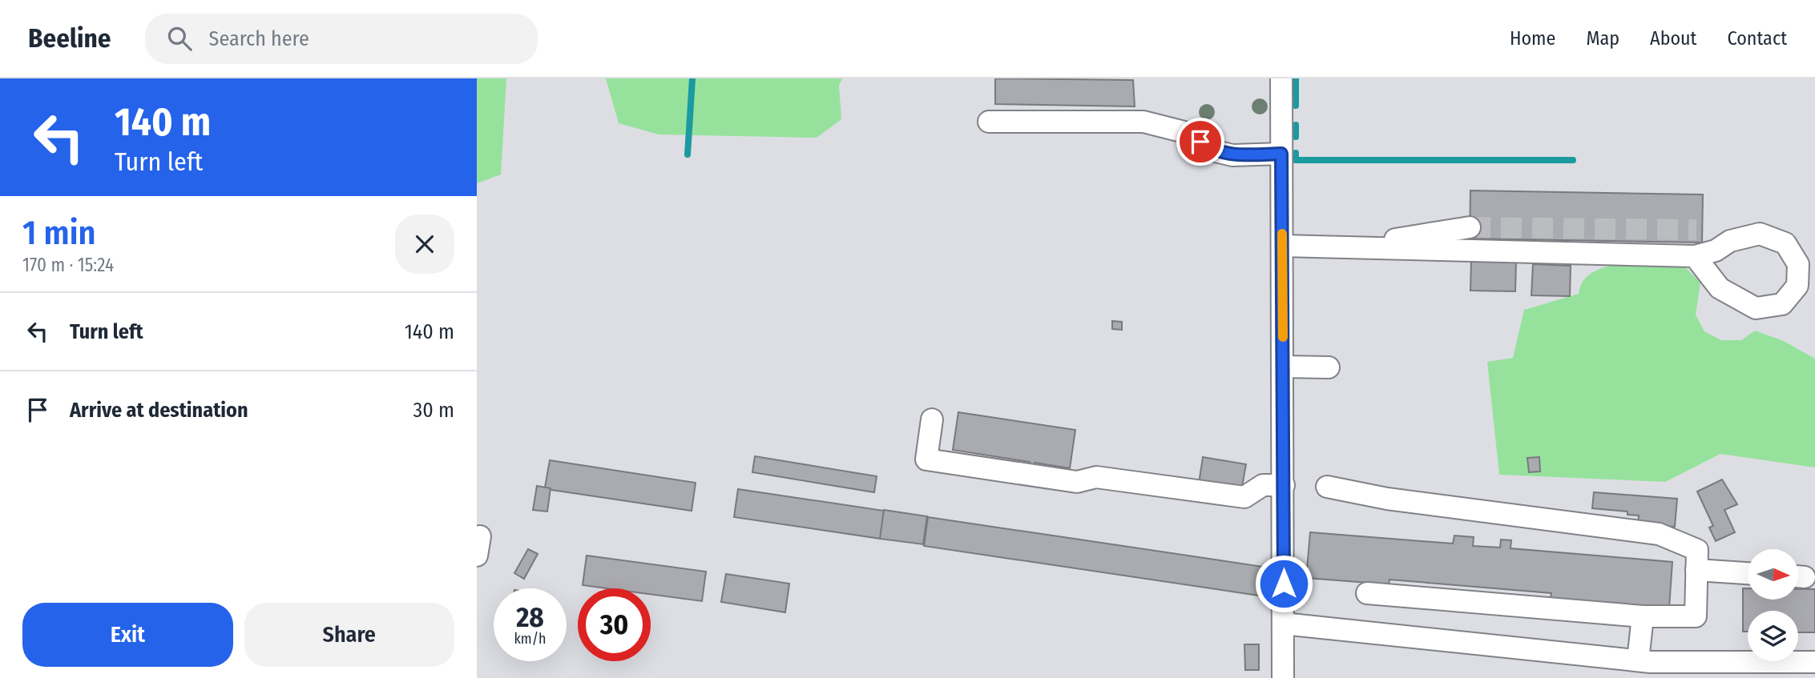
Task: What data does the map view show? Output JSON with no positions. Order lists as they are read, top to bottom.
{
  "north": "right",
  "page": {
    "header": "Beeline",
    "search": "Search here",
    "nav": [
      "Home",
      "Map",
      "About",
      "Contact"
    ],
    "turn": ["140 m", "Turn left"],
    "heading": ["1 min", "170 m · 15:24"],
    "list": [
      {
        "name": "Turn left",
        "value": "140 m"
      },
      {
        "name": "Arrive at destination",
        "value": "30 m"
      }
    ],
    "speed": "28 km/h",
    "limit": "30",
    "buttons": ["Exit", "Share"]
  }
}
